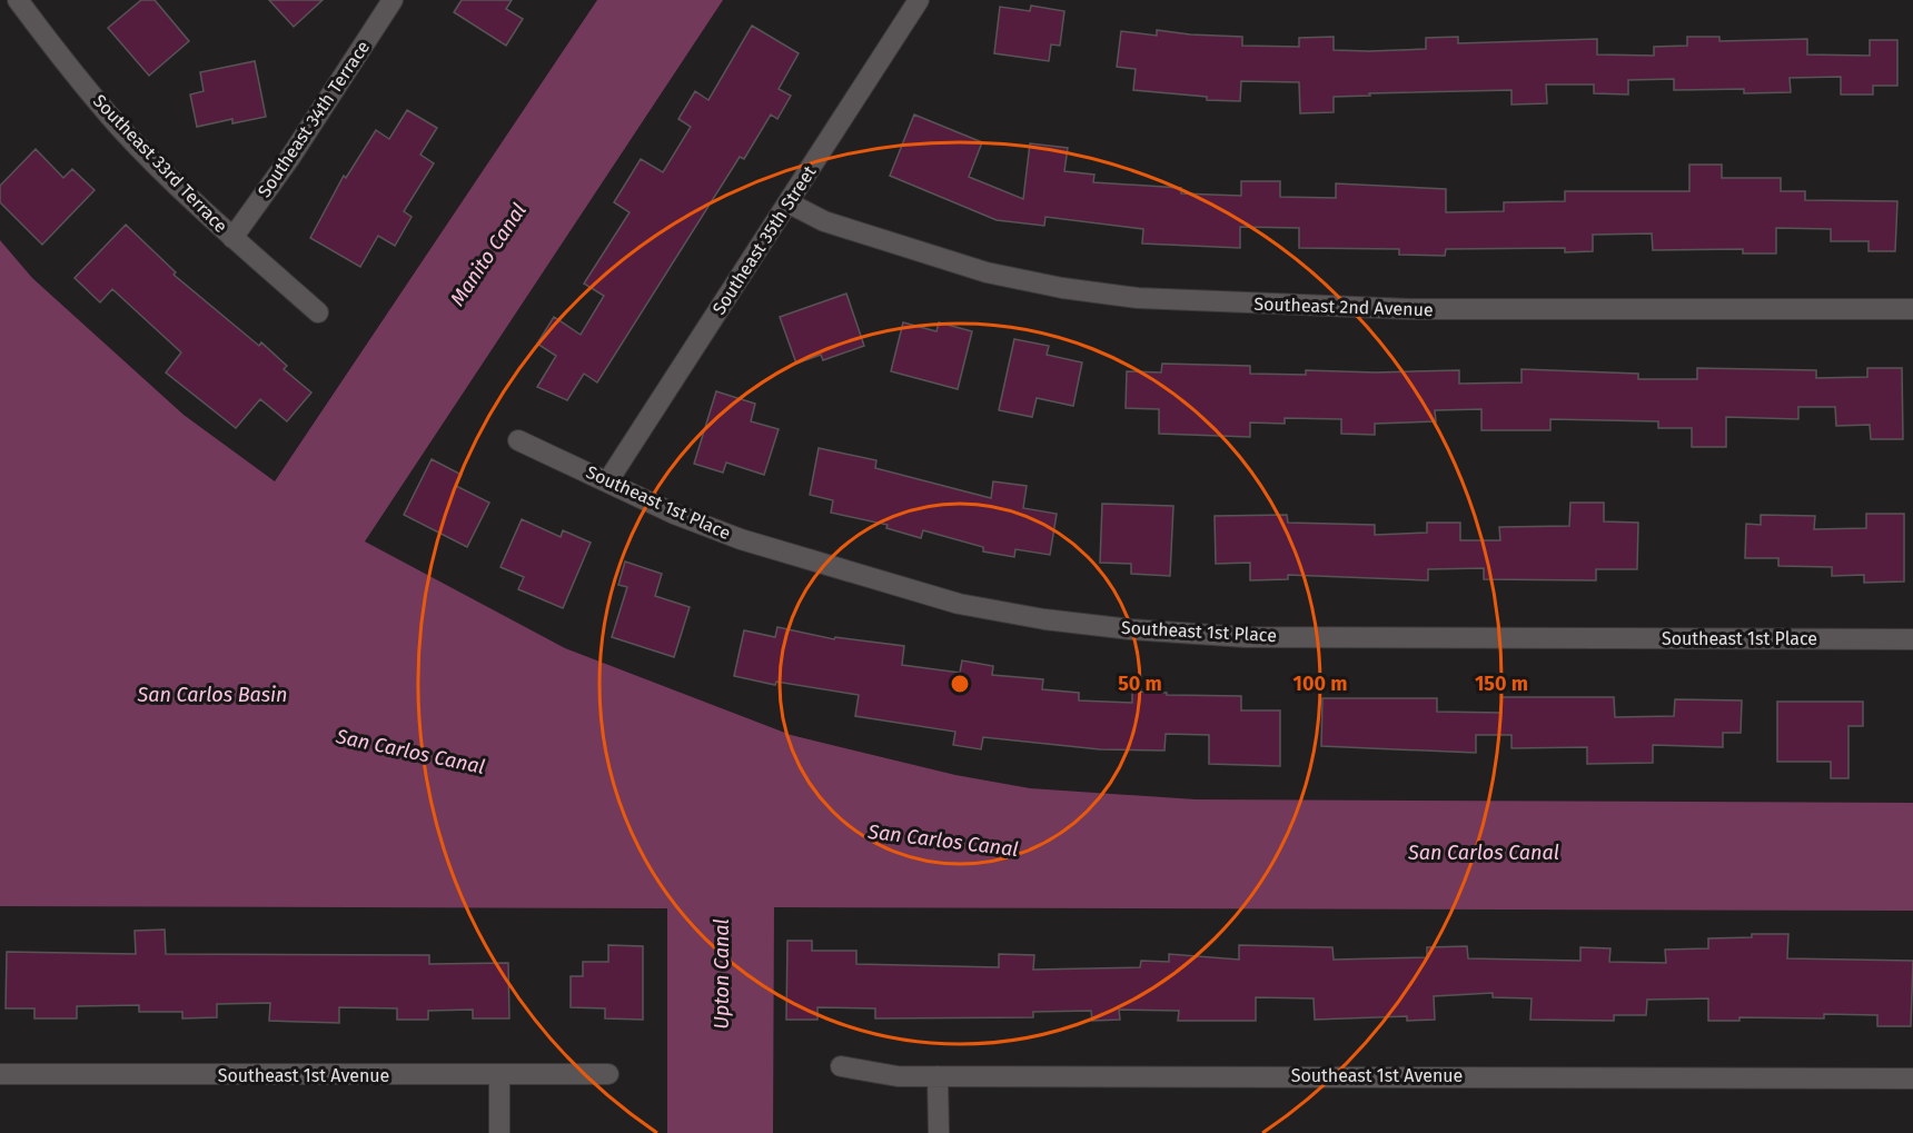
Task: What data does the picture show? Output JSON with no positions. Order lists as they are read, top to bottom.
{
  "streets": {
    "street": [
      "Southeast 34th Terrace",
      "Southeast 33rd Terrace",
      "Southeast 35th Street",
      "Southeast 2nd Avenue",
      "Southeast 1st Place",
      "Southeast 1st Avenue"
    ]
  },
  "crossings": [
    ["Southeast 34th Terrace", "Southeast 33rd Terrace"],
    ["Southeast 35th Street", "Southeast 2nd Avenue"],
    ["Southeast 35th Street", "Southeast 1st Place"]
  ],
  "water": [
    "Manito Canal",
    "San Carlos Basin",
    "San Carlos Canal",
    "Upton Canal"
  ],
  "rings": ["50 m", "100 m", "150 m"]
}
